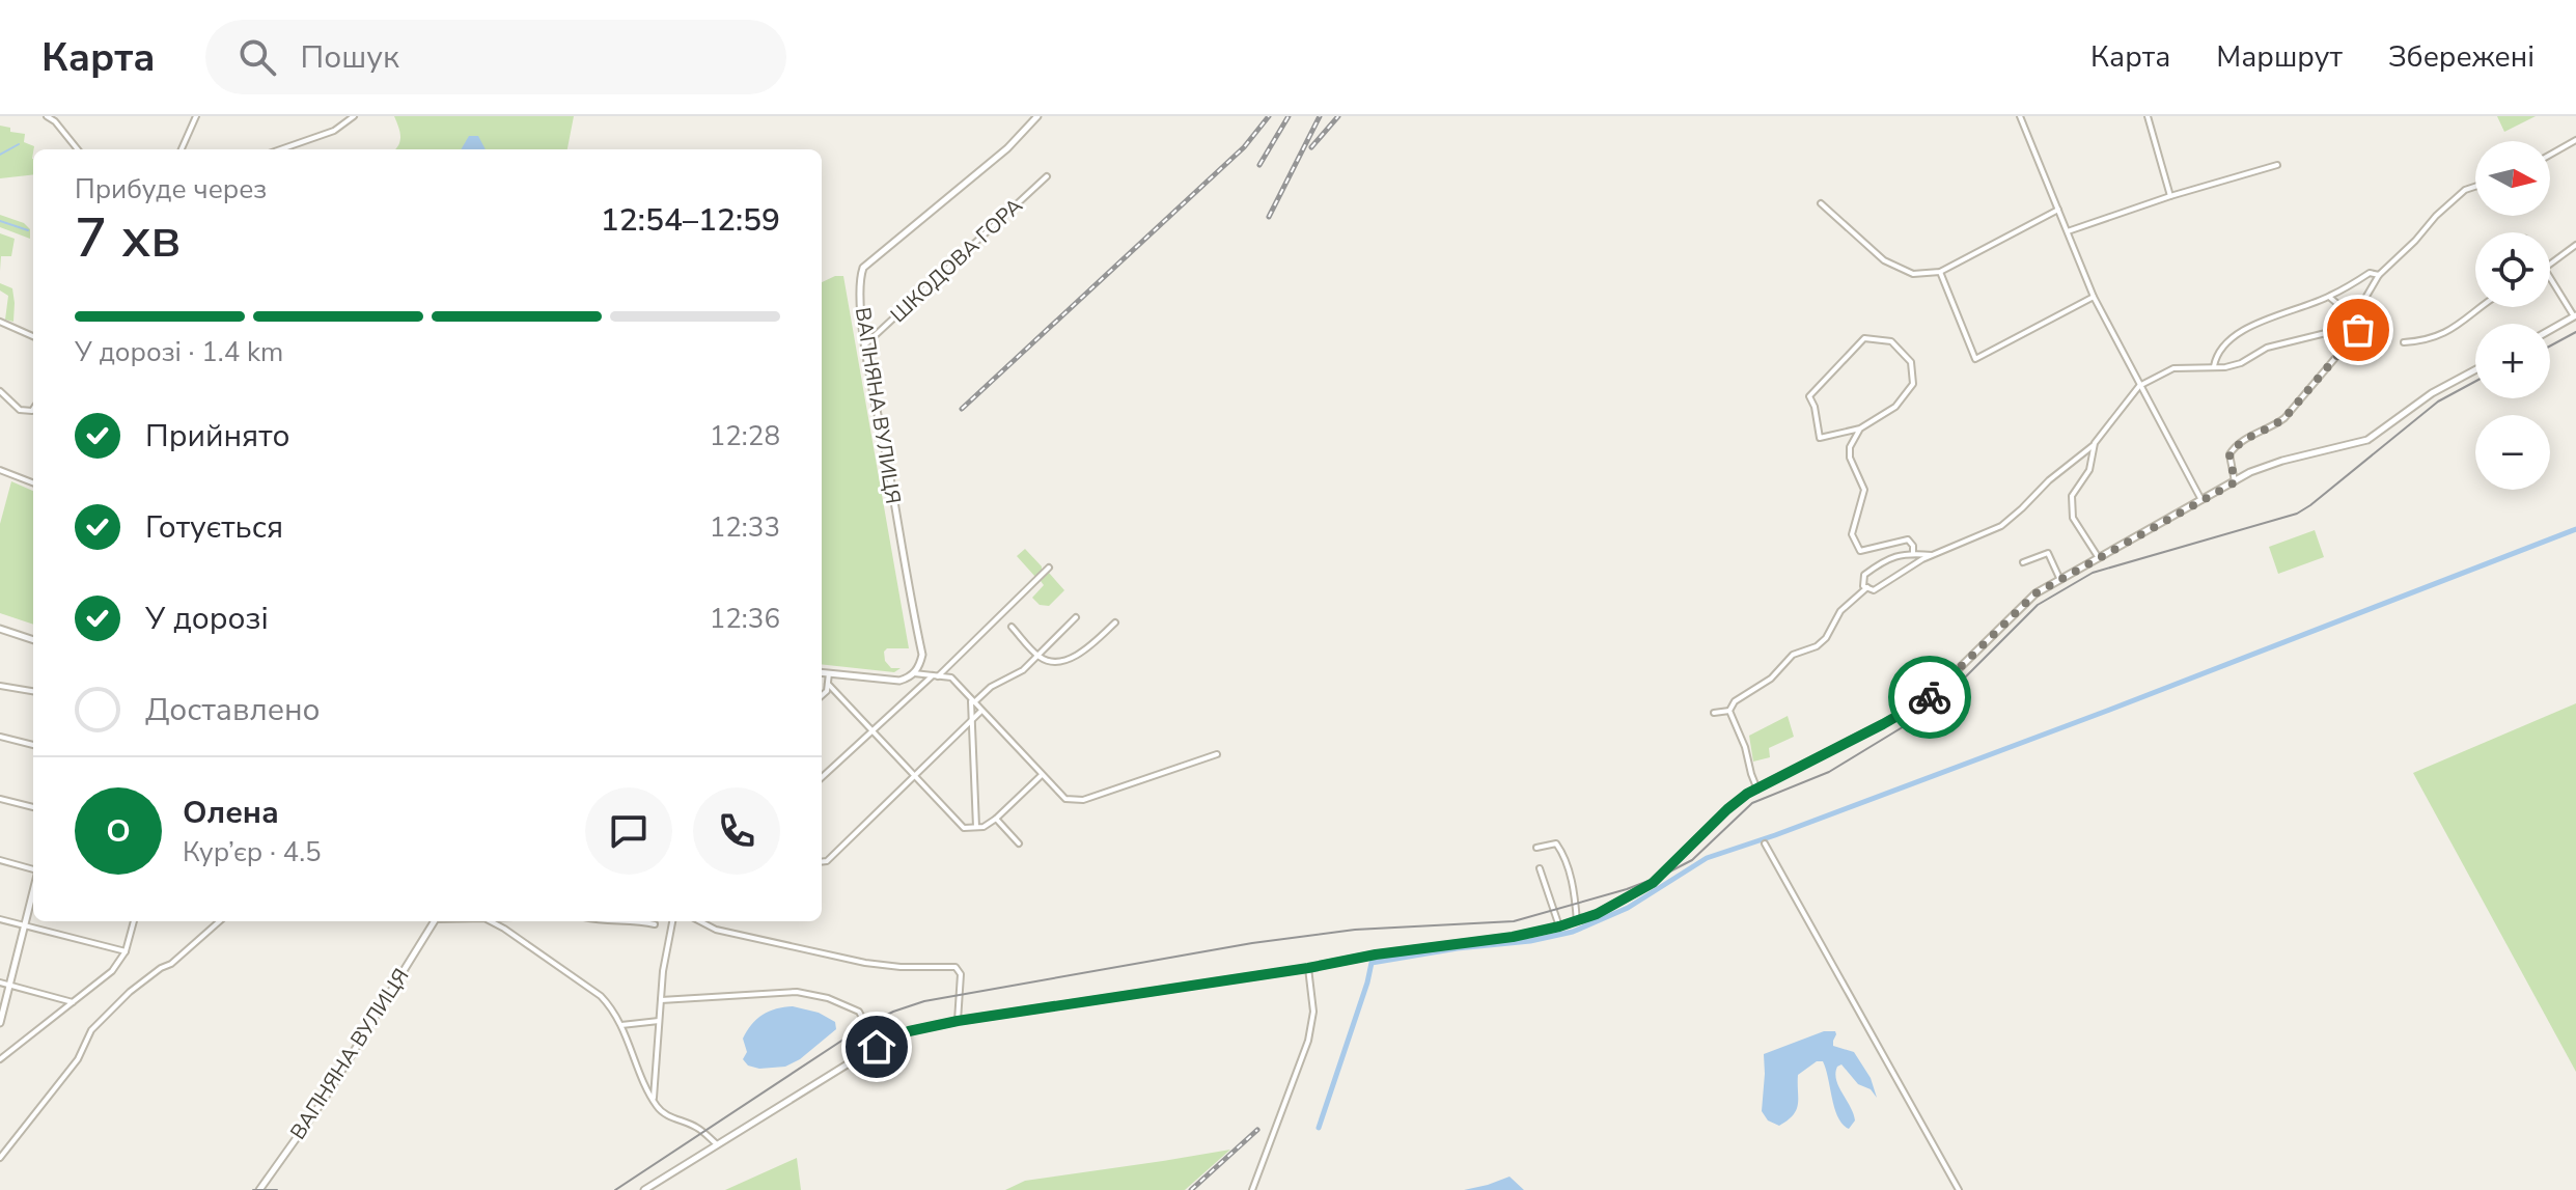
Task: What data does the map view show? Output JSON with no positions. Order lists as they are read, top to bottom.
{
  "streets": {
    "street": ["ШКОДОВА ГОРА", "ВАПНЯНА ВУЛИЦЯ"]
  },
  "crossings": [
    ["ШКОДОВА ГОРА", "ВАПНЯНА ВУЛИЦЯ"]
  ],
  "north": "right",
  "page": {
    "header": "Карта",
    "search": "Пошук",
    "nav": ["Карта", "Маршрут", "Збережені"],
    "map_buttons": ["+", "−"],
    "heading": ["7 хв", "Прибуде через", "12:54–12:59"],
    "panel": ["Олена", "Кур’єр · 4.5"],
    "bar": "У дорозі · 1.4 km",
    "list": [
      ["Прийнято", "12:28"],
      ["Готується", "12:33"],
      ["У дорозі", "12:36"],
      "Доставлено"
    ],
    "round": "О"
  }
}
